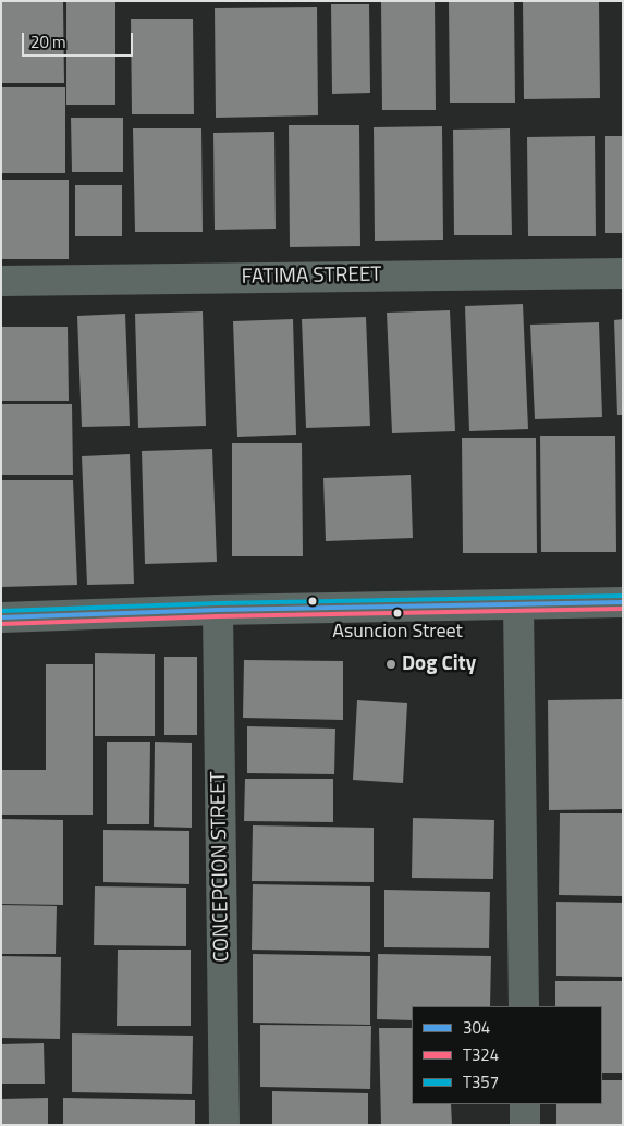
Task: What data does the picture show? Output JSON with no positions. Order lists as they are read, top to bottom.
{
  "streets": {
    "street": ["FATIMA STREET", "CONCEPCION STREET"]
  },
  "places": ["Asuncion Street", "Dog City"],
  "lines": ["transit line T357", "transit line 304", "transit line T324"],
  "legend": ["304", "T324", "T357"],
  "scale_bar": "20 m"
}
